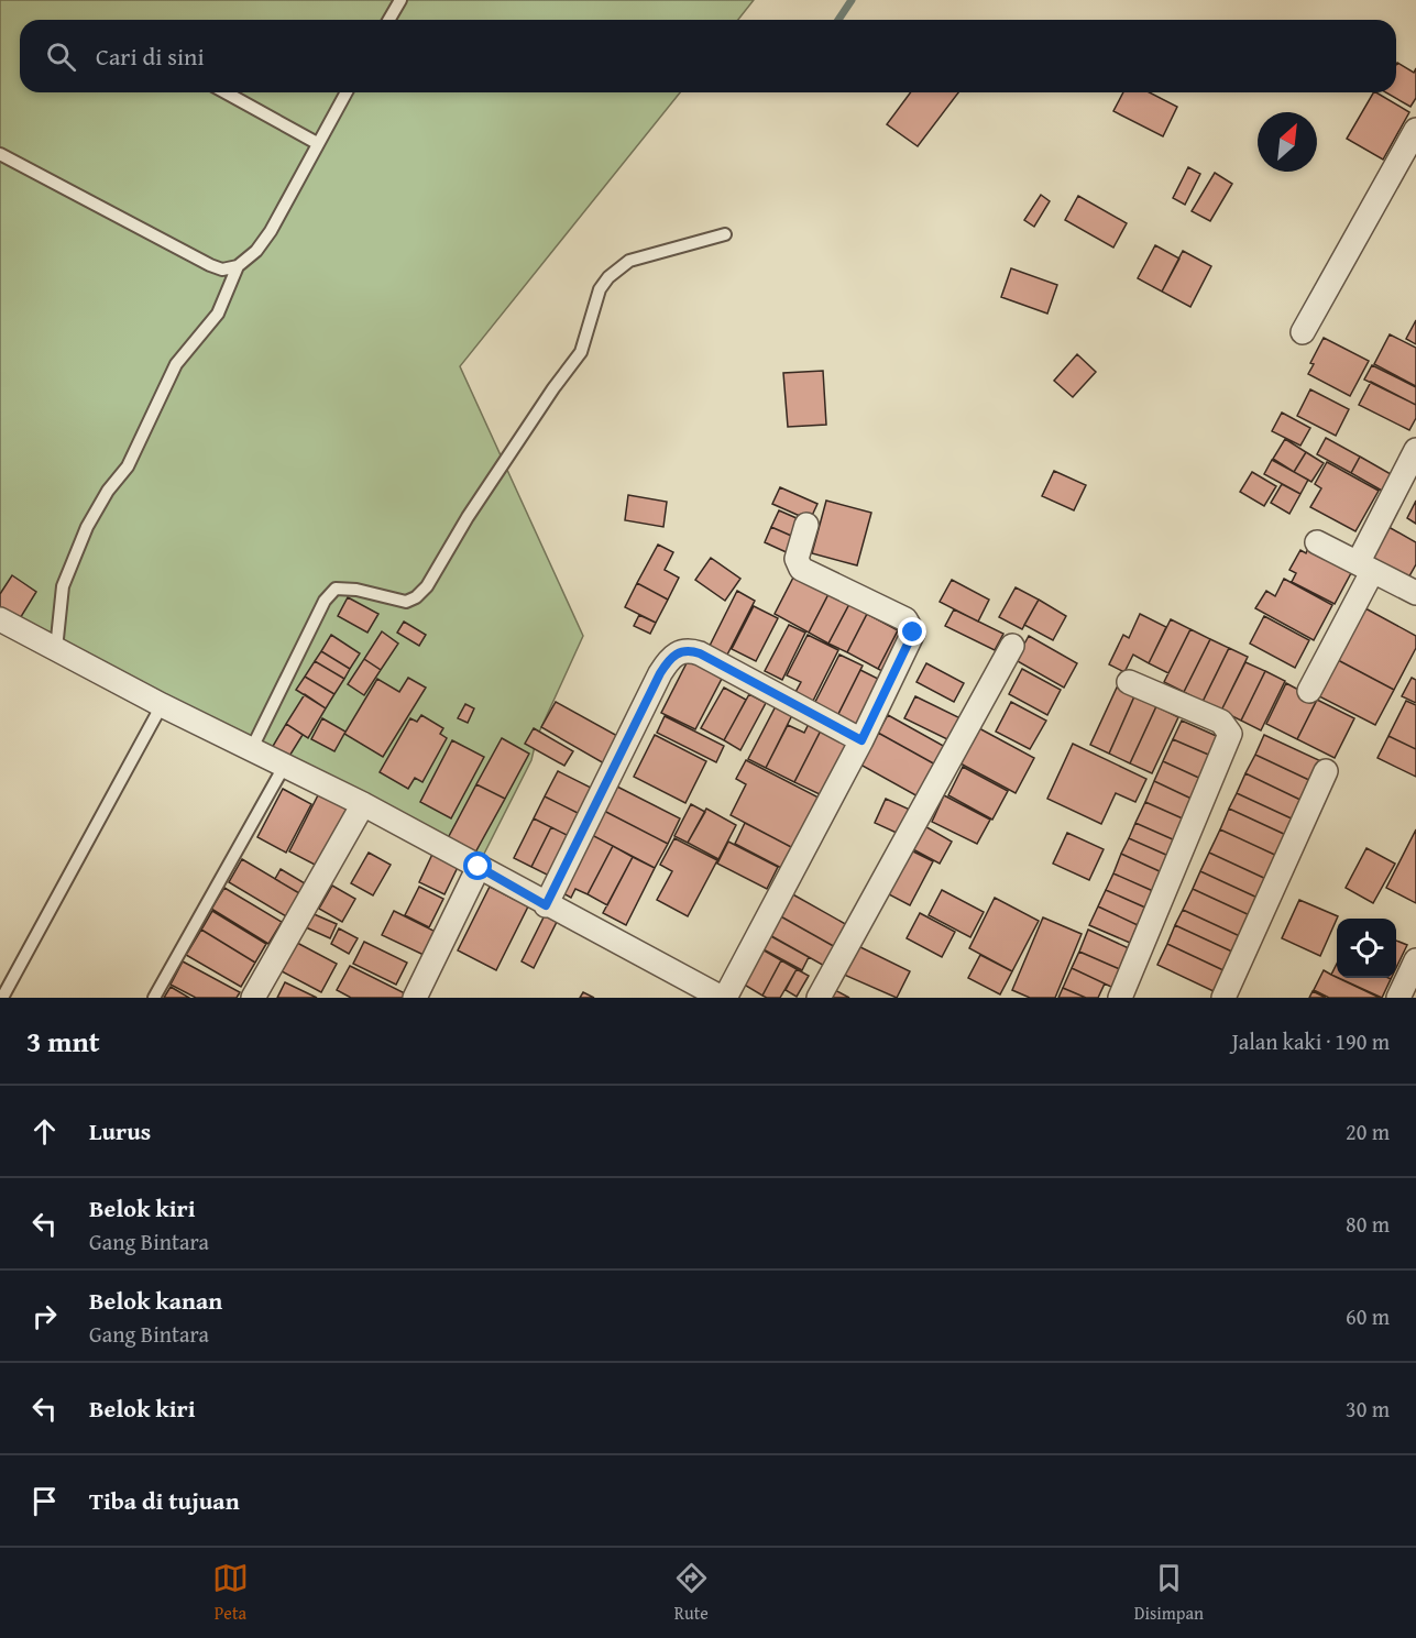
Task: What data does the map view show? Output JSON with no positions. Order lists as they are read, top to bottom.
{
  "north": "top right",
  "page": {
    "search": "Cari di sini",
    "heading": ["3 mnt", "Jalan kaki · 190 m"],
    "list": [
      ["Lurus", "20 m"],
      ["Belok kiri", "Gang Bintara", "80 m"],
      ["Belok kanan", "Gang Bintara", "60 m"],
      ["Belok kiri", "30 m"],
      "Tiba di tujuan"
    ],
    "nav": ["Peta", "Rute", "Disimpan"]
  }
}
